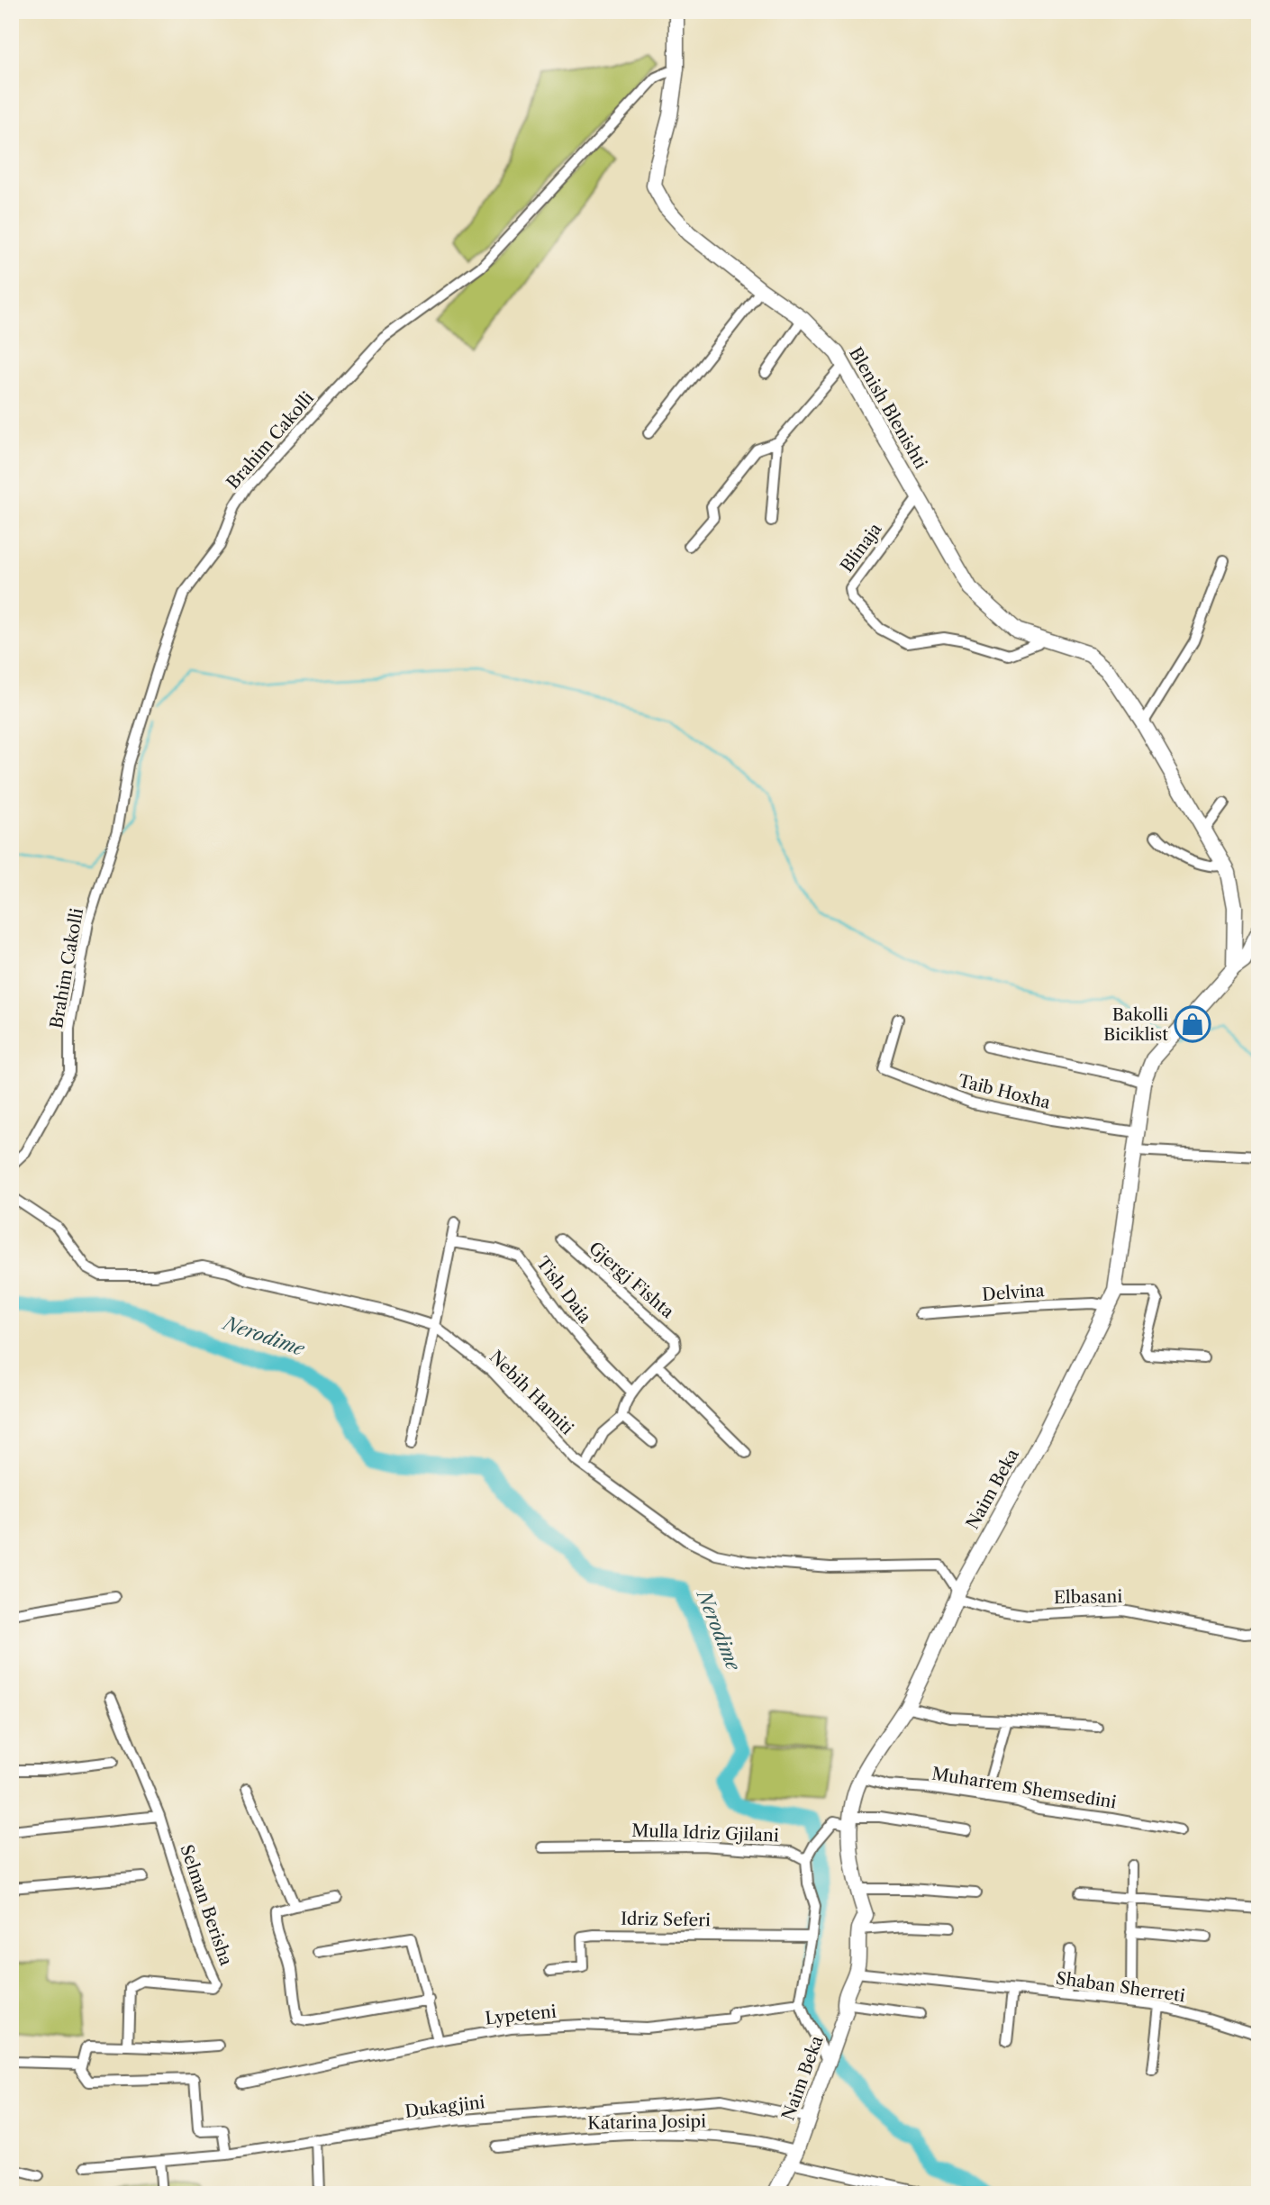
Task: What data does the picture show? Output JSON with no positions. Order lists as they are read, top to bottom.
{
  "streets": {
    "street": [
      "Blenish Blenishti",
      "Brahim Cakolli",
      "Blinaja",
      "Taib Hoxha",
      "Gjergj Fishta",
      "Tish Daia",
      "Delvina",
      "Nebih Hamiti",
      "Naim Beka",
      "Elbasani",
      "Muharrem Shemsedini",
      "Mulla Idriz Gjilani",
      "Selman Berisha",
      "Idriz Seferi",
      "Shaban Sherreti",
      "Lypeteni",
      "Dukagjini",
      "Katarina Josipi"
    ]
  },
  "crossings": [
    ["Blenish Blenishti", "Brahim Cakolli"],
    ["Blenish Blenishti", "Blinaja"],
    ["Blenish Blenishti", "Naim Beka"],
    ["Taib Hoxha", "Naim Beka"],
    ["Gjergj Fishta", "Tish Daia"],
    ["Gjergj Fishta", "Nebih Hamiti"],
    ["Delvina", "Naim Beka"],
    ["Nebih Hamiti", "Naim Beka"],
    ["Nebih Hamiti", "Elbasani"],
    ["Naim Beka", "Elbasani"],
    ["Naim Beka", "Muharrem Shemsedini"],
    ["Naim Beka", "Shaban Sherreti"],
    ["Naim Beka", "Dukagjini"],
    ["Naim Beka", "Katarina Josipi"]
  ],
  "water": ["Nerodime"],
  "places": {
    "shop": ["Bakolli Biciklist"]
  }
}
